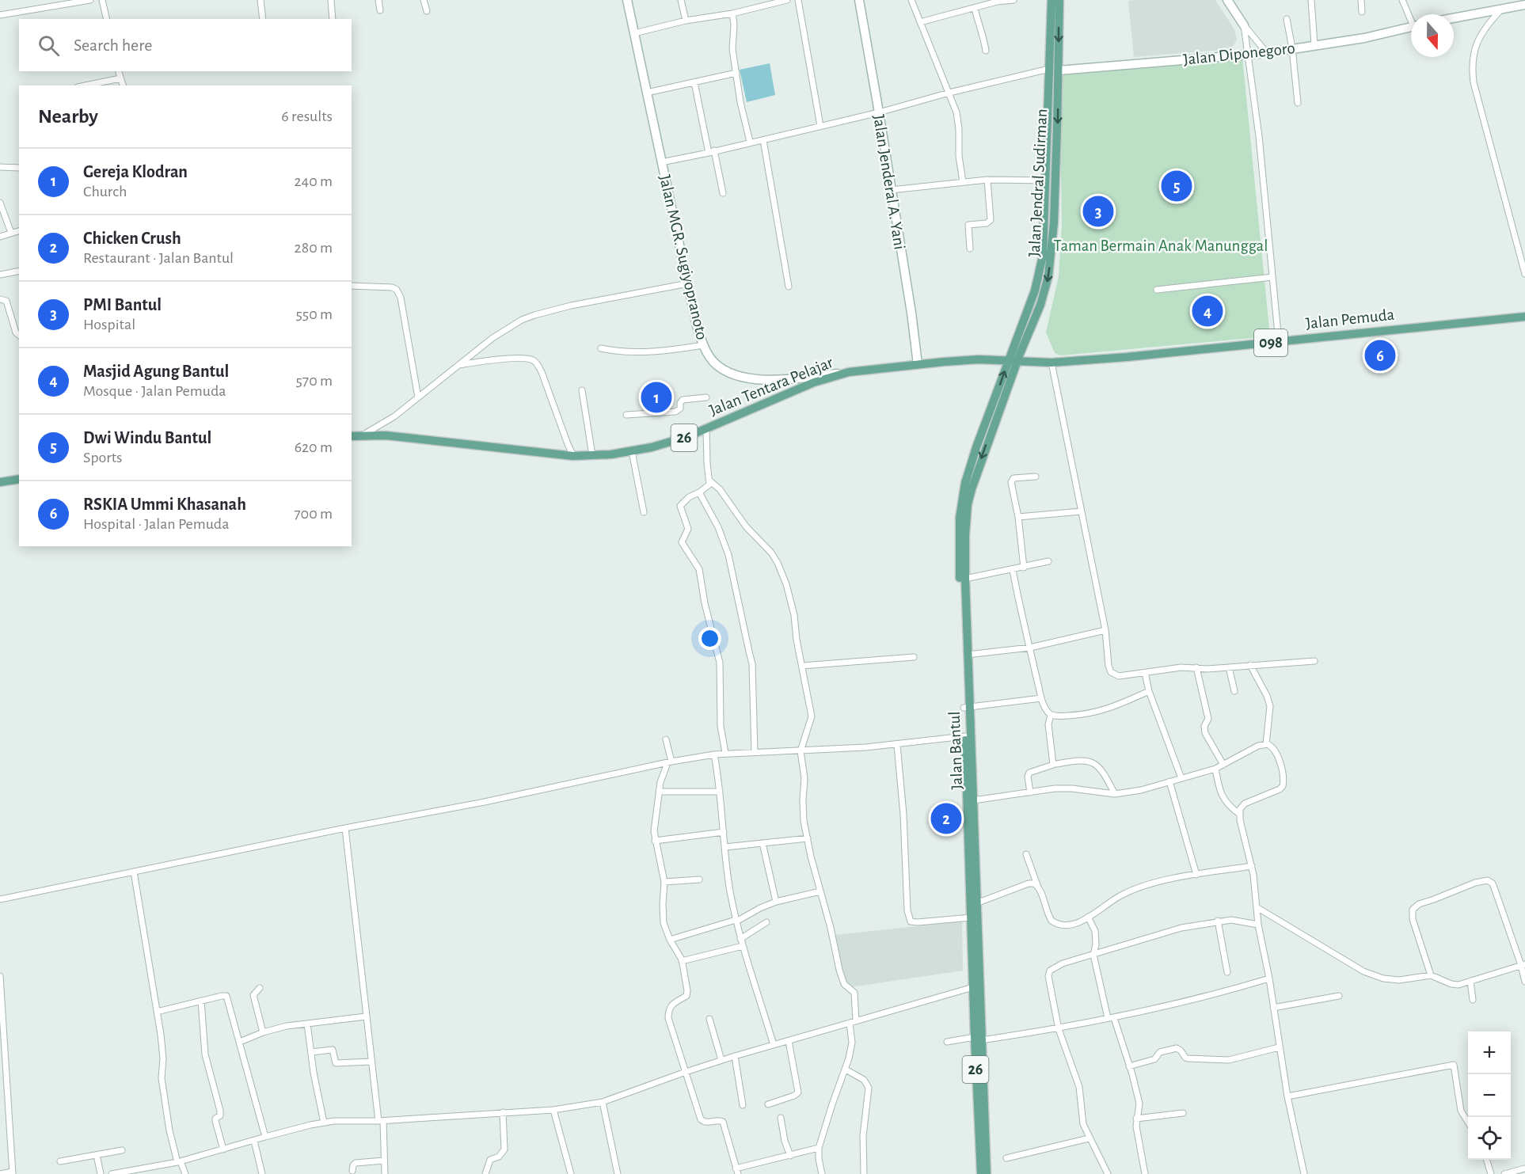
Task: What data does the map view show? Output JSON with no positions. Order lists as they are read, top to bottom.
{
  "streets": {
    "main road": [
      "Jalan Diponegoro",
      "Jalan Jenderal A. Yani",
      "Jalan Jendral Sudirman",
      "Jalan MGR. Sugiyopranoto",
      "Jalan Pemuda",
      "098",
      "Jalan Tentara Pelajar",
      "26",
      "Jalan Bantul"
    ]
  },
  "crossings": [
    ["Jalan Diponegoro", "Jalan Jendral Sudirman"],
    ["Jalan Jenderal A. Yani", "Jalan Tentara Pelajar"],
    ["Jalan Jendral Sudirman", "Jalan Pemuda"],
    ["Jalan Jendral Sudirman", "Jalan Tentara Pelajar"],
    ["Jalan Jendral Sudirman", "Jalan Bantul"],
    ["Jalan MGR. Sugiyopranoto", "Jalan Tentara Pelajar"],
    ["Jalan Pemuda", "Jalan Tentara Pelajar"],
    ["Jalan Pemuda", "Jalan Bantul"],
    ["Jalan Tentara Pelajar", "Jalan Bantul"]
  ],
  "parks": ["Taman Bermain Anak Manunggal"],
  "north": "bottom",
  "page": {
    "search": "Search here",
    "heading": ["Nearby", "6 results"],
    "list": [
      {
        "mark": "1",
        "name": "Gereja Klodran",
        "note": "Church",
        "value": "240 m"
      },
      {
        "mark": "2",
        "name": "Chicken Crush",
        "note": "Restaurant · Jalan Bantul",
        "value": "280 m"
      },
      {
        "mark": "3",
        "name": "PMI Bantul",
        "note": "Hospital",
        "value": "550 m"
      },
      {
        "mark": "4",
        "name": "Masjid Agung Bantul",
        "note": "Mosque · Jalan Pemuda",
        "value": "570 m"
      },
      {
        "mark": "5",
        "name": "Dwi Windu Bantul",
        "note": "Sports",
        "value": "620 m"
      },
      {
        "mark": "6",
        "name": "RSKIA Ummi Khasanah",
        "note": "Hospital · Jalan Pemuda",
        "value": "700 m"
      }
    ],
    "pins": [
      "5",
      "3",
      "4",
      "6",
      "1",
      "2"
    ],
    "map_buttons": ["+", "−"]
  }
}
